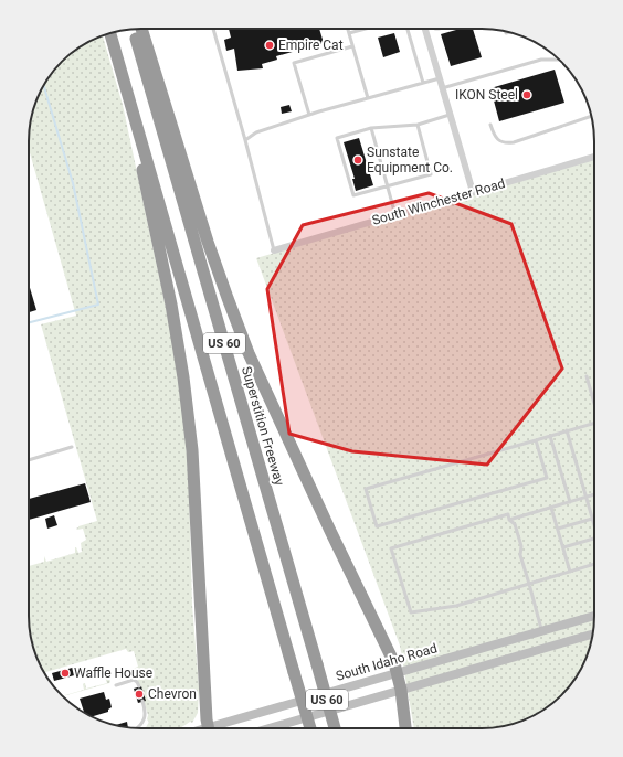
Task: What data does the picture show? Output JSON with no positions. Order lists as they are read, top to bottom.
{
  "streets": {
    "highway": ["US 60", "Superstition Freeway"],
    "main road": ["South Idaho Road"],
    "street": ["South Winchester Road"]
  },
  "places": [
    "Empire Cat",
    "IKON Steel",
    "Sunstate Equipment Co.",
    "Waffle House",
    "Chevron"
  ]
}
